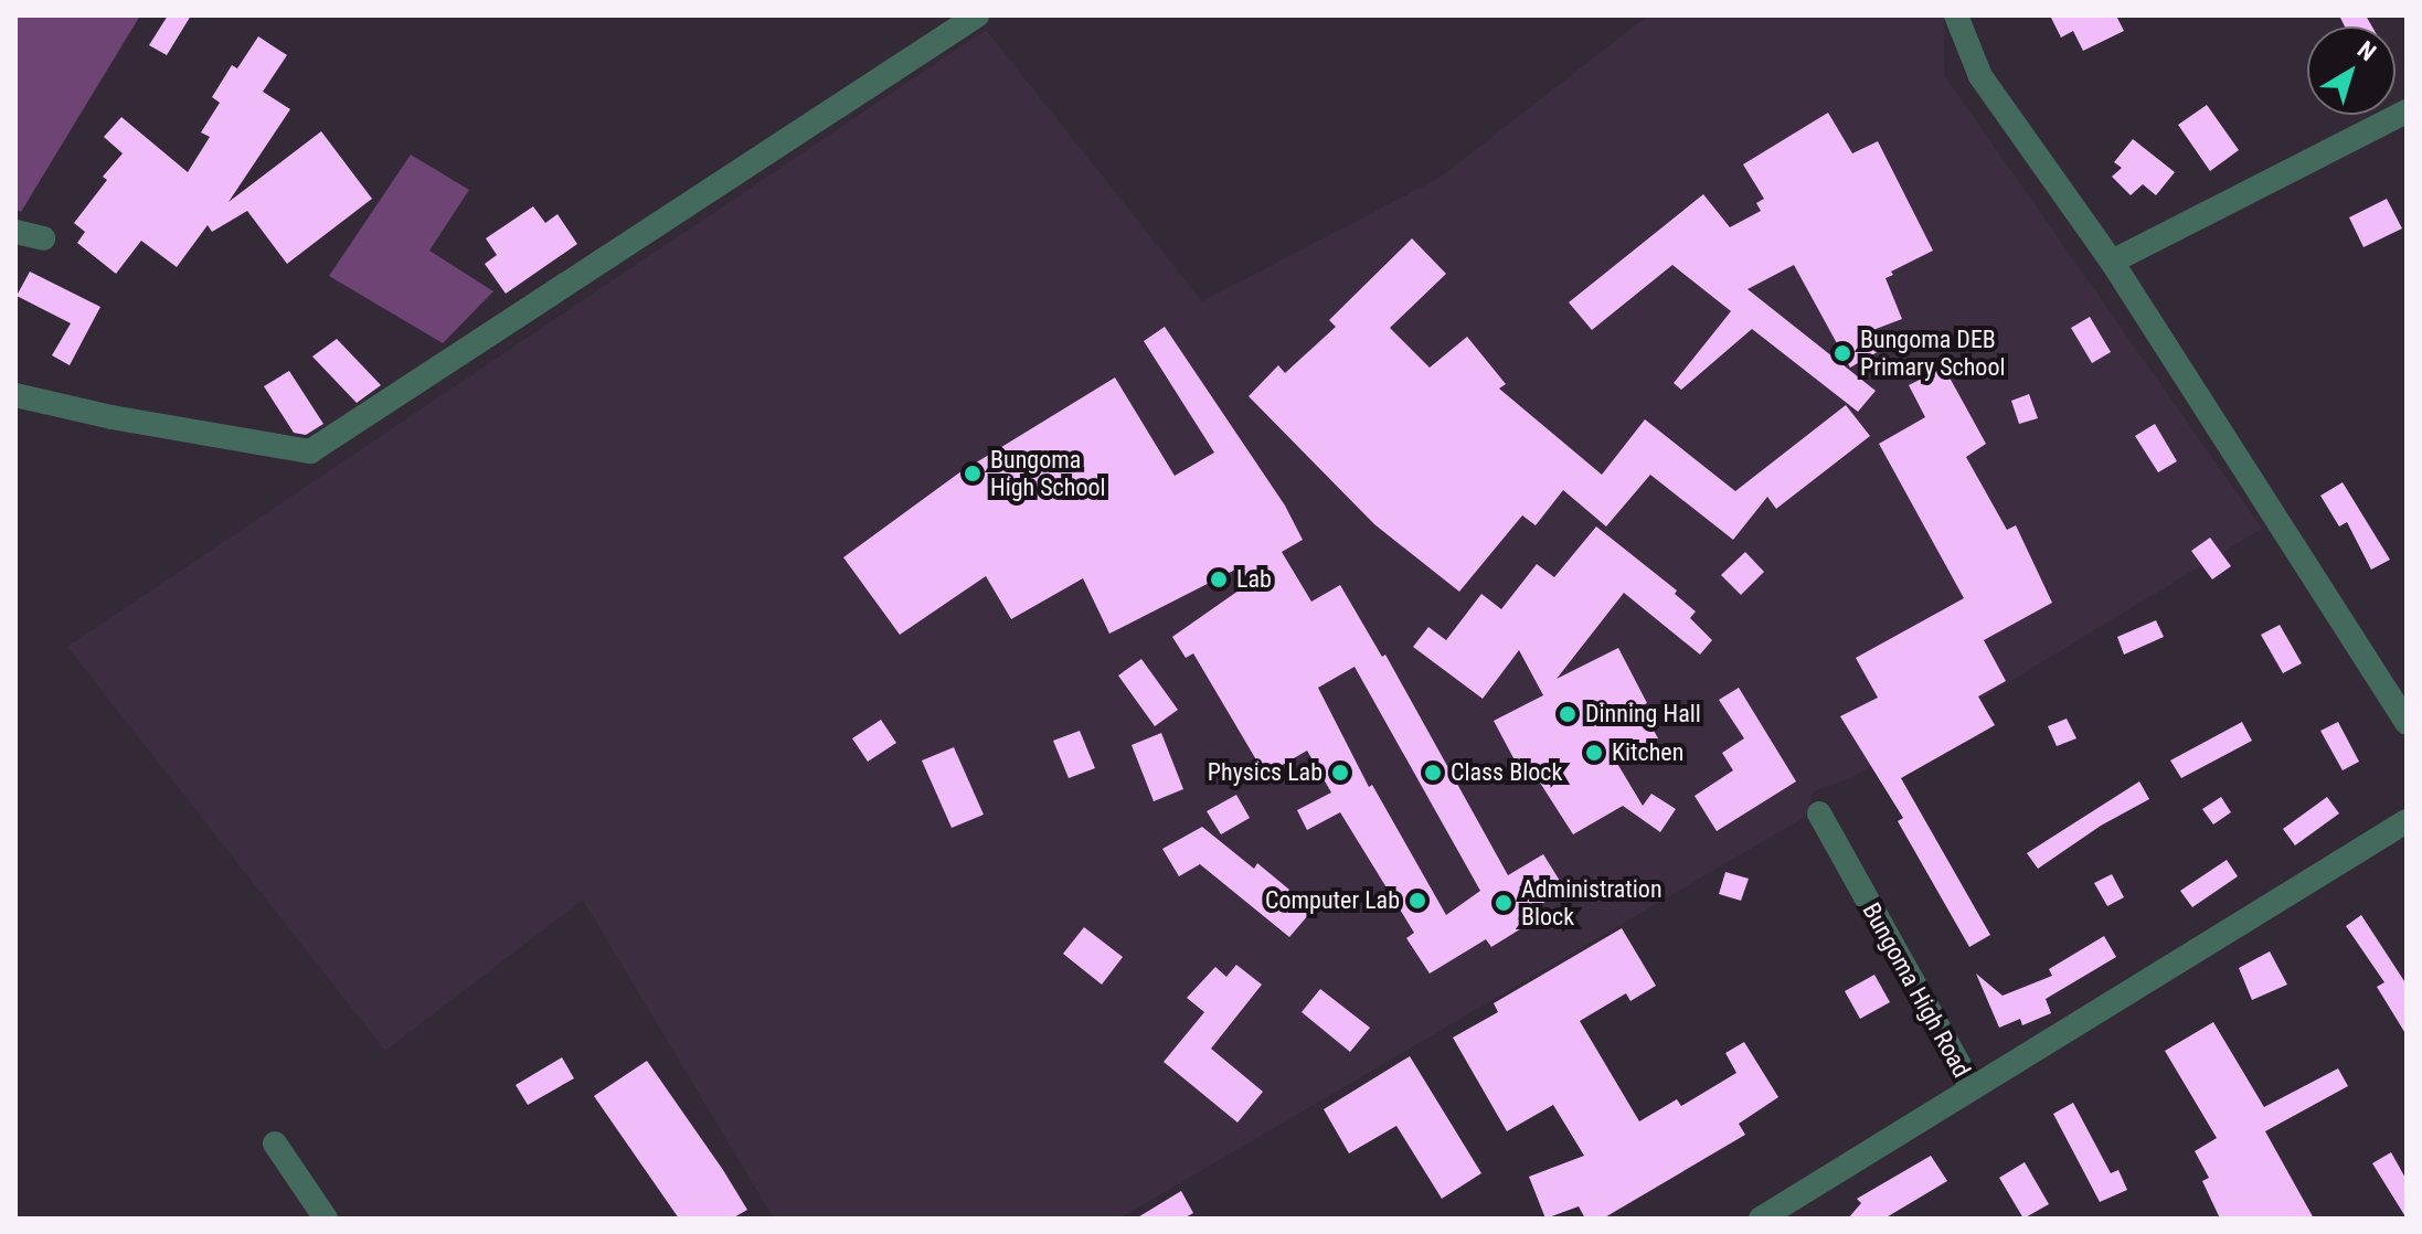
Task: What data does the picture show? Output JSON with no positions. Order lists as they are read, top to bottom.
{
  "streets": {
    "street": ["Bungoma High Road"]
  },
  "places": [
    "Bungoma DEB Primary School",
    "Bungoma High School",
    "Lab",
    "Dinning Hall",
    "Kitchen",
    "Physics Lab",
    "Class Block",
    "Computer Lab",
    "Administration Block"
  ],
  "north": "top right"
}
